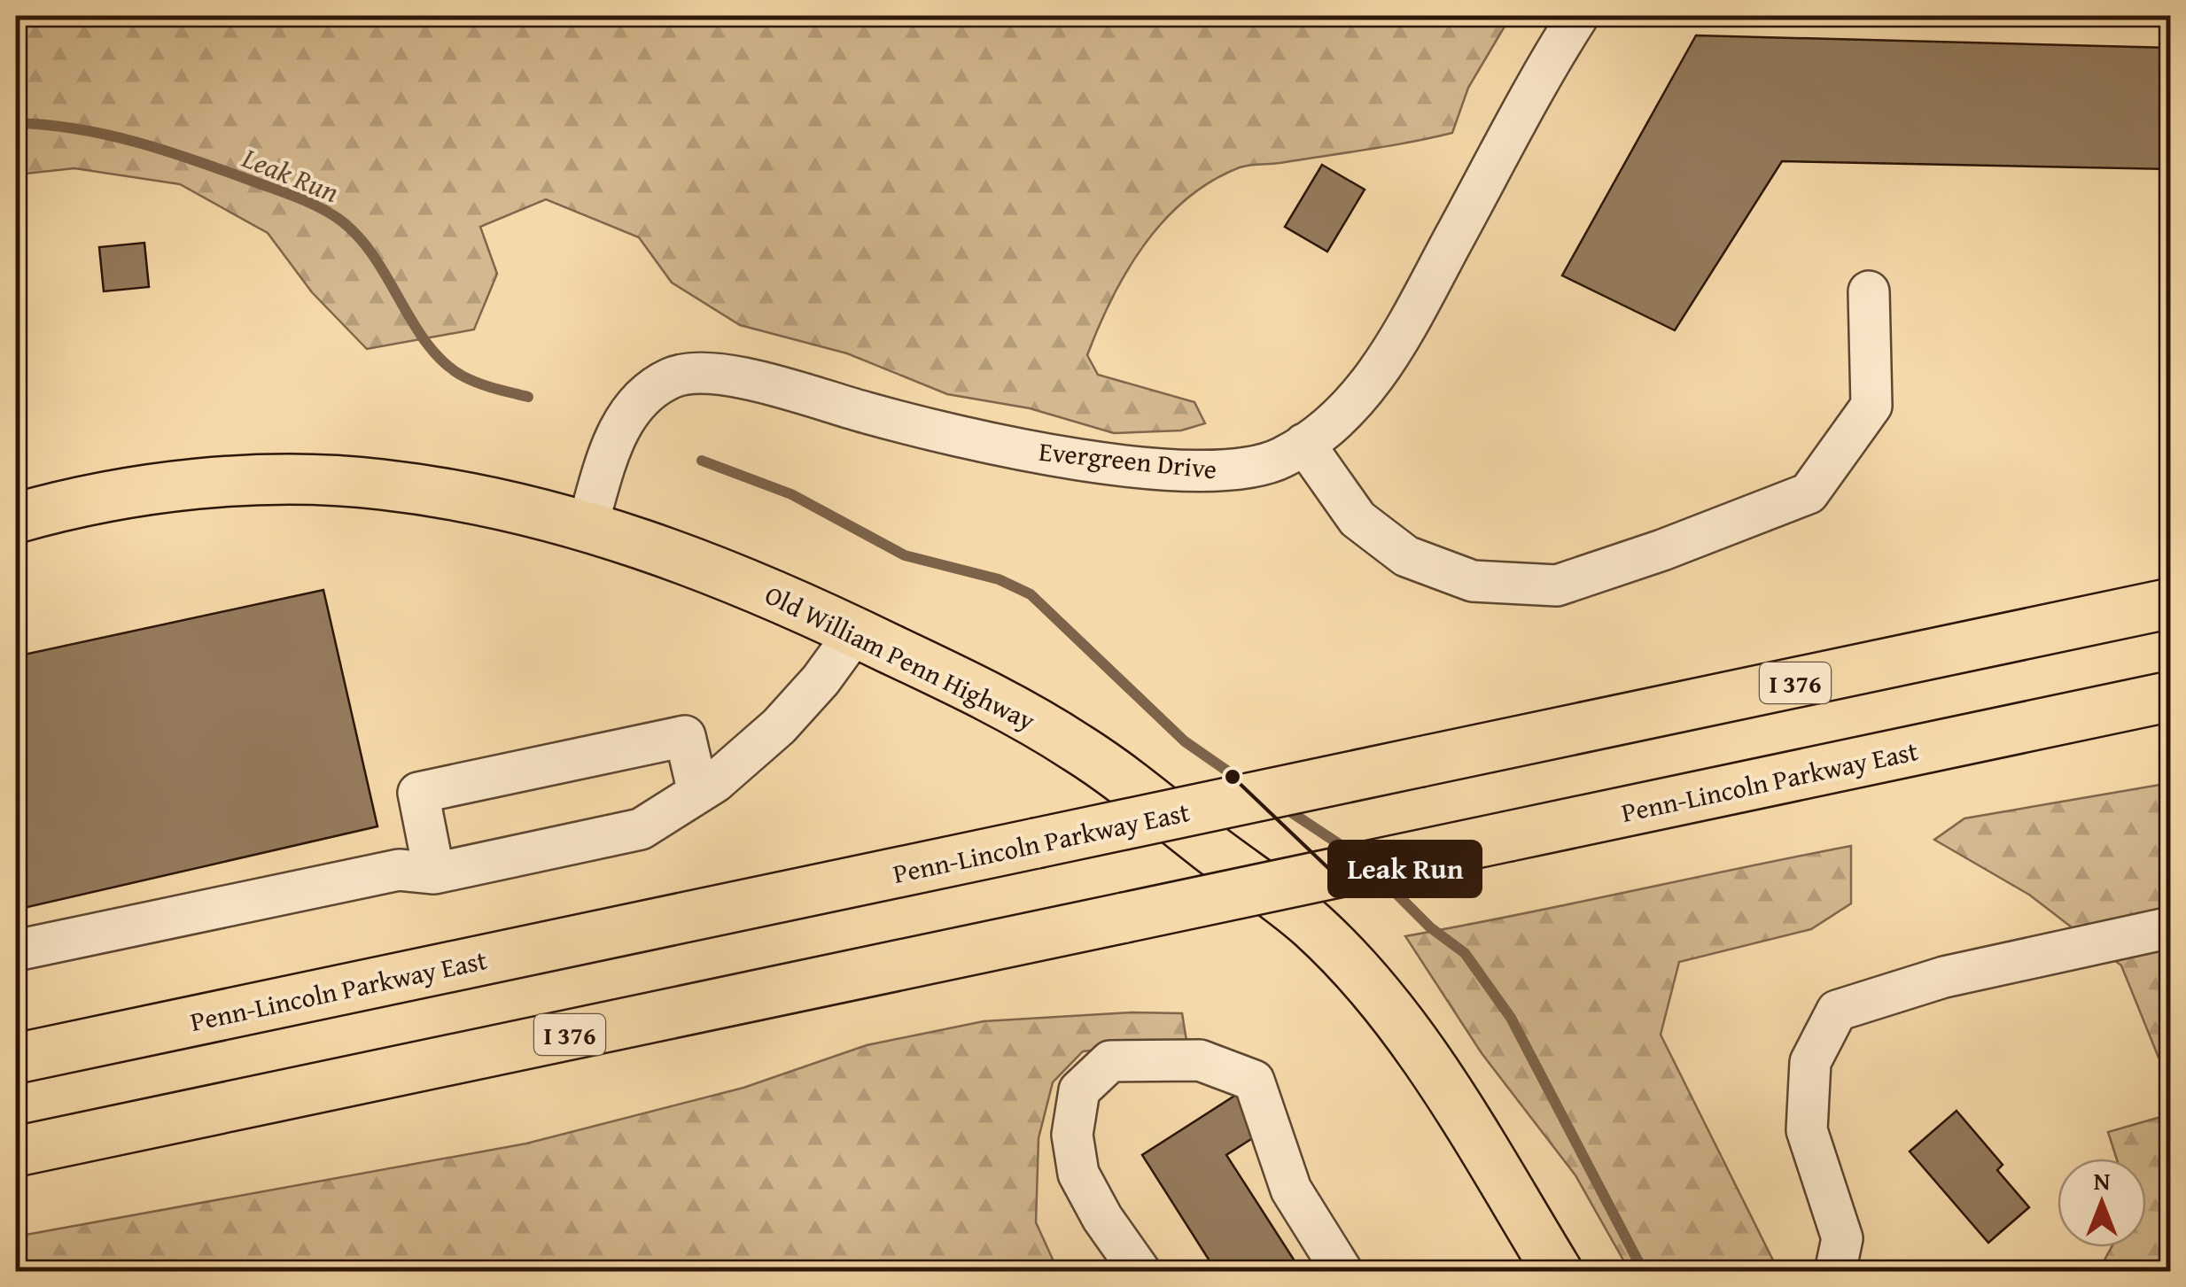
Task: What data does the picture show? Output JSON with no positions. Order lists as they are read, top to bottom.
{
  "streets": {
    "main road": ["Old William Penn Highway", "I 376", "Penn-Lincoln Parkway East"],
    "street": ["Evergreen Drive"]
  },
  "crossings": [
    ["Evergreen Drive", "Old William Penn Highway"]
  ],
  "water": ["Leak Run"],
  "places": ["Leak Run"],
  "north": "top"
}
